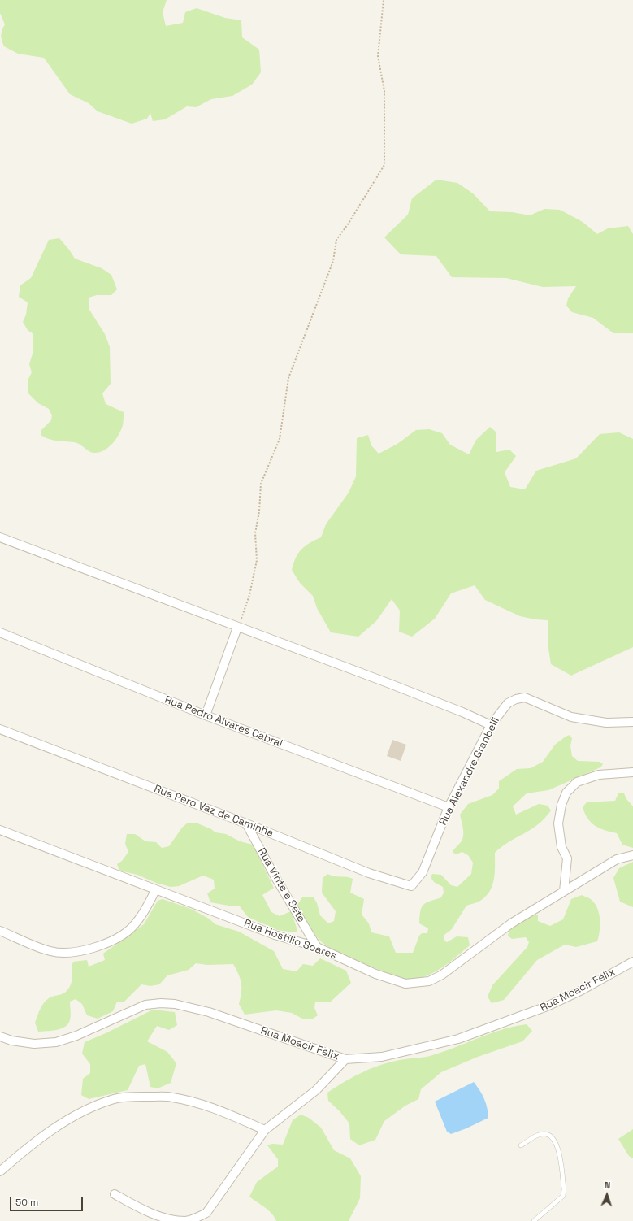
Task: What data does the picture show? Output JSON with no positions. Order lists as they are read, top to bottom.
{
  "streets": {
    "street": [
      "Rua Pedro Alvares Cabral",
      "Rua Alexandre Granbelli",
      "Rua Pero Vaz de Caminha",
      "Rua Vinte e Sete",
      "Rua Hostílio Soares",
      "Rua Moacir Félix"
    ]
  },
  "crossings": [
    ["Rua Pedro Alvares Cabral", "Rua Alexandre Granbelli"],
    ["Rua Alexandre Granbelli", "Rua Pero Vaz de Caminha"],
    ["Rua Pero Vaz de Caminha", "Rua Vinte e Sete"],
    ["Rua Vinte e Sete", "Rua Hostílio Soares"]
  ],
  "scale_bar": "50 m",
  "north": "top"
}
